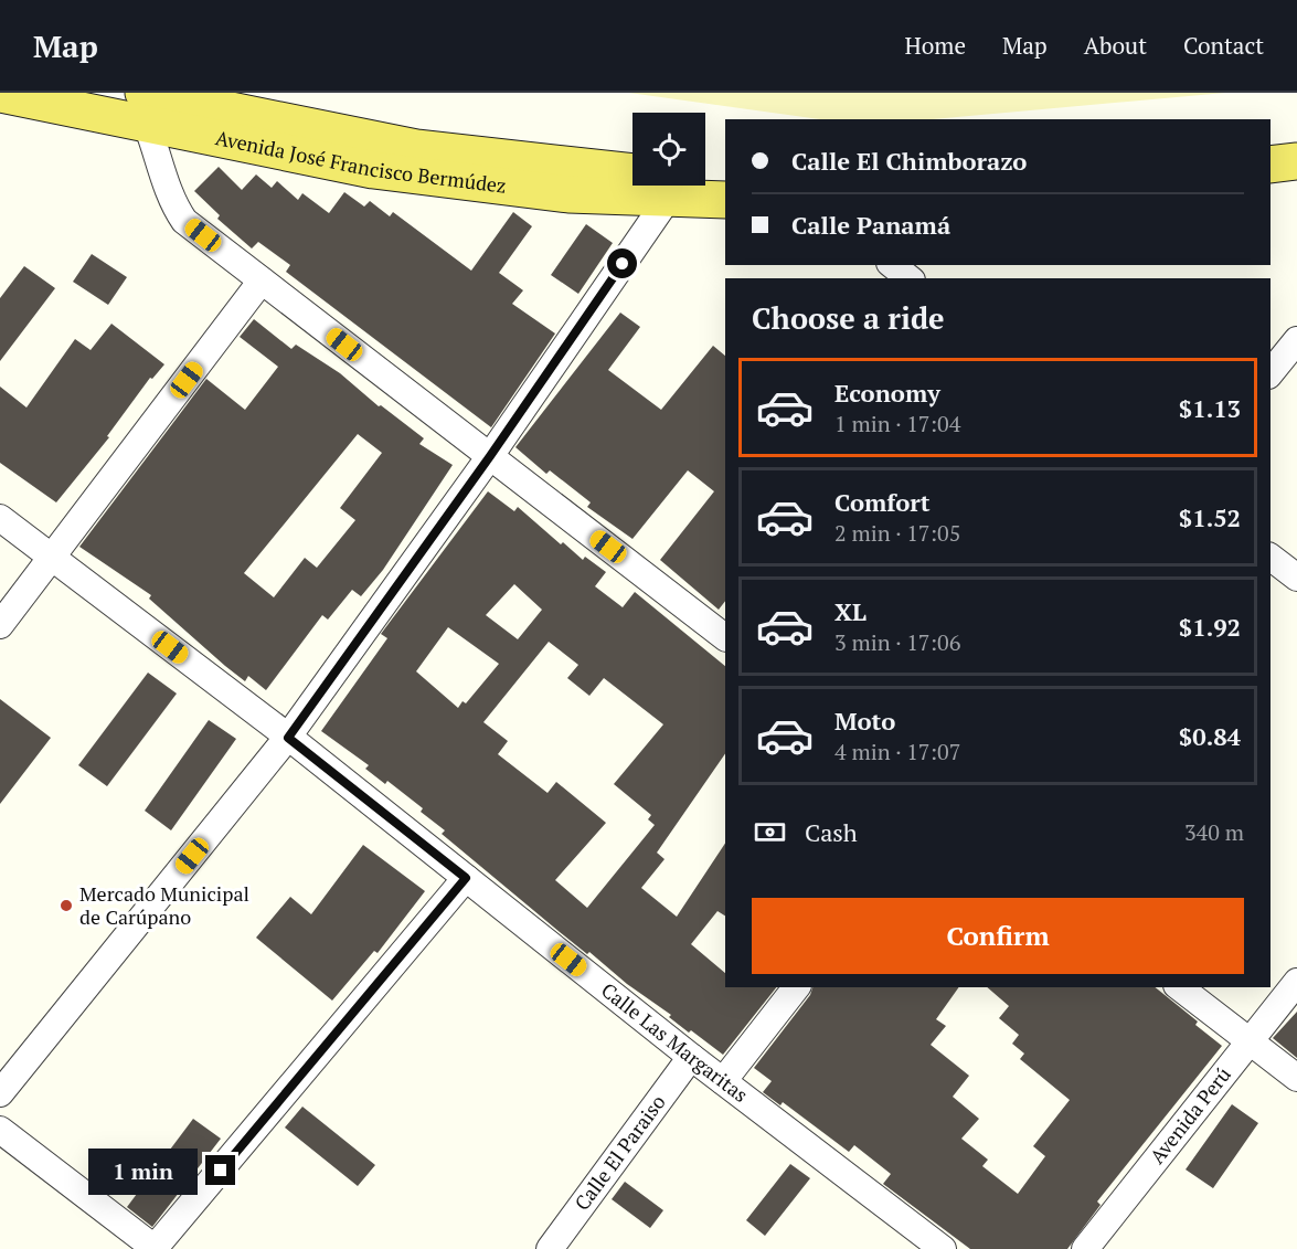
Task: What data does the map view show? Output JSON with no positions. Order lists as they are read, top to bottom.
{
  "streets": {
    "main road": ["Avenida José Francisco Bermúdez"],
    "street": ["Calle Las Margaritas", "Avenida Perú", "Calle El Paraiso"]
  },
  "crossings": [
    ["Calle Las Margaritas", "Calle El Paraiso"]
  ],
  "places": ["Mercado Municipal de Carúpano"],
  "page": {
    "header": "Map",
    "nav": [
      "Home",
      "Map",
      "About",
      "Contact"
    ],
    "banner": ["Calle El Chimborazo", "Calle Panamá"],
    "heading": "Choose a ride",
    "list": [
      {
        "name": "Economy",
        "note": "1 min · 17:04",
        "value": "$1.13"
      },
      {
        "name": "Comfort",
        "note": "2 min · 17:05",
        "value": "$1.52"
      },
      {
        "name": "XL",
        "note": "3 min · 17:06",
        "value": "$1.92"
      },
      {
        "name": "Moto",
        "note": "4 min · 17:07",
        "value": "$0.84"
      }
    ],
    "pay": ["Cash", "340 m"],
    "buttons": "Confirm",
    "bubble": "1 min"
  }
}
